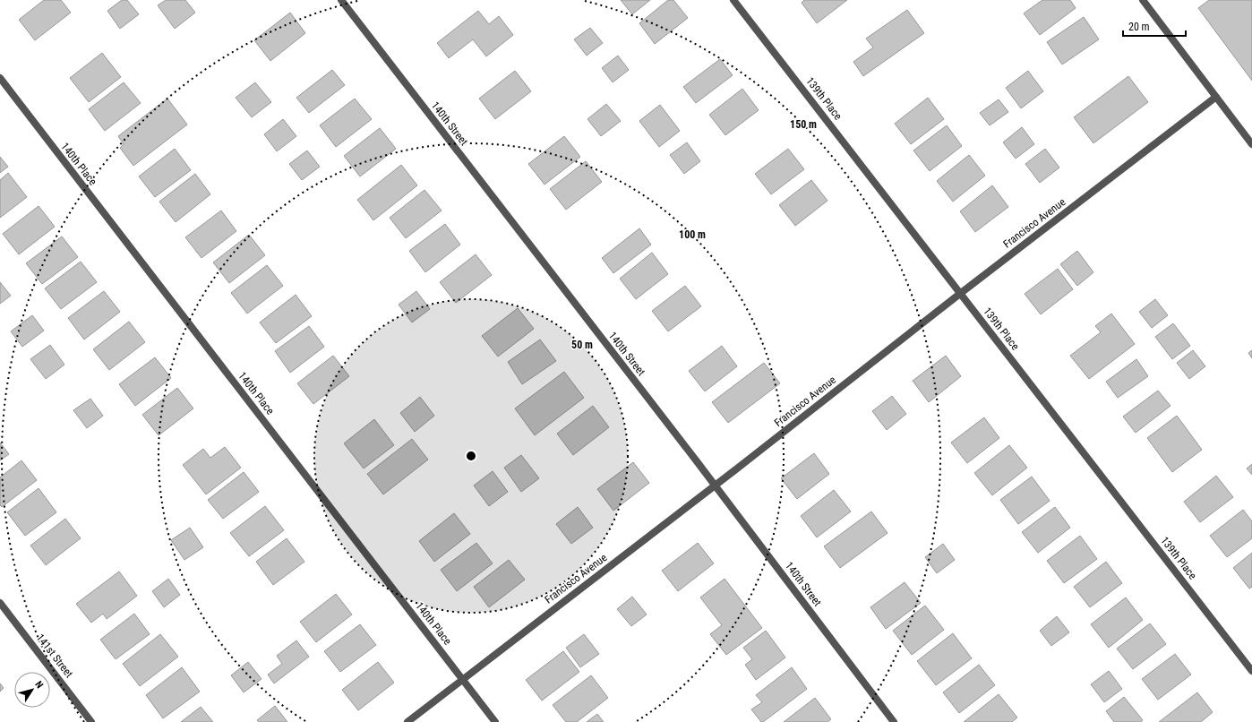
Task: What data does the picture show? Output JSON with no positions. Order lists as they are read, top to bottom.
{
  "streets": {
    "street": [
      "139th Place",
      "140th Street",
      "140th Place",
      "Francisco Avenue",
      "141st Street"
    ]
  },
  "crossings": [
    ["139th Place", "Francisco Avenue"],
    ["140th Street", "Francisco Avenue"],
    ["140th Place", "Francisco Avenue"]
  ],
  "scale_bar": "20 m",
  "north": "top right",
  "rings": ["150 m", "100 m", "50 m"]
}
